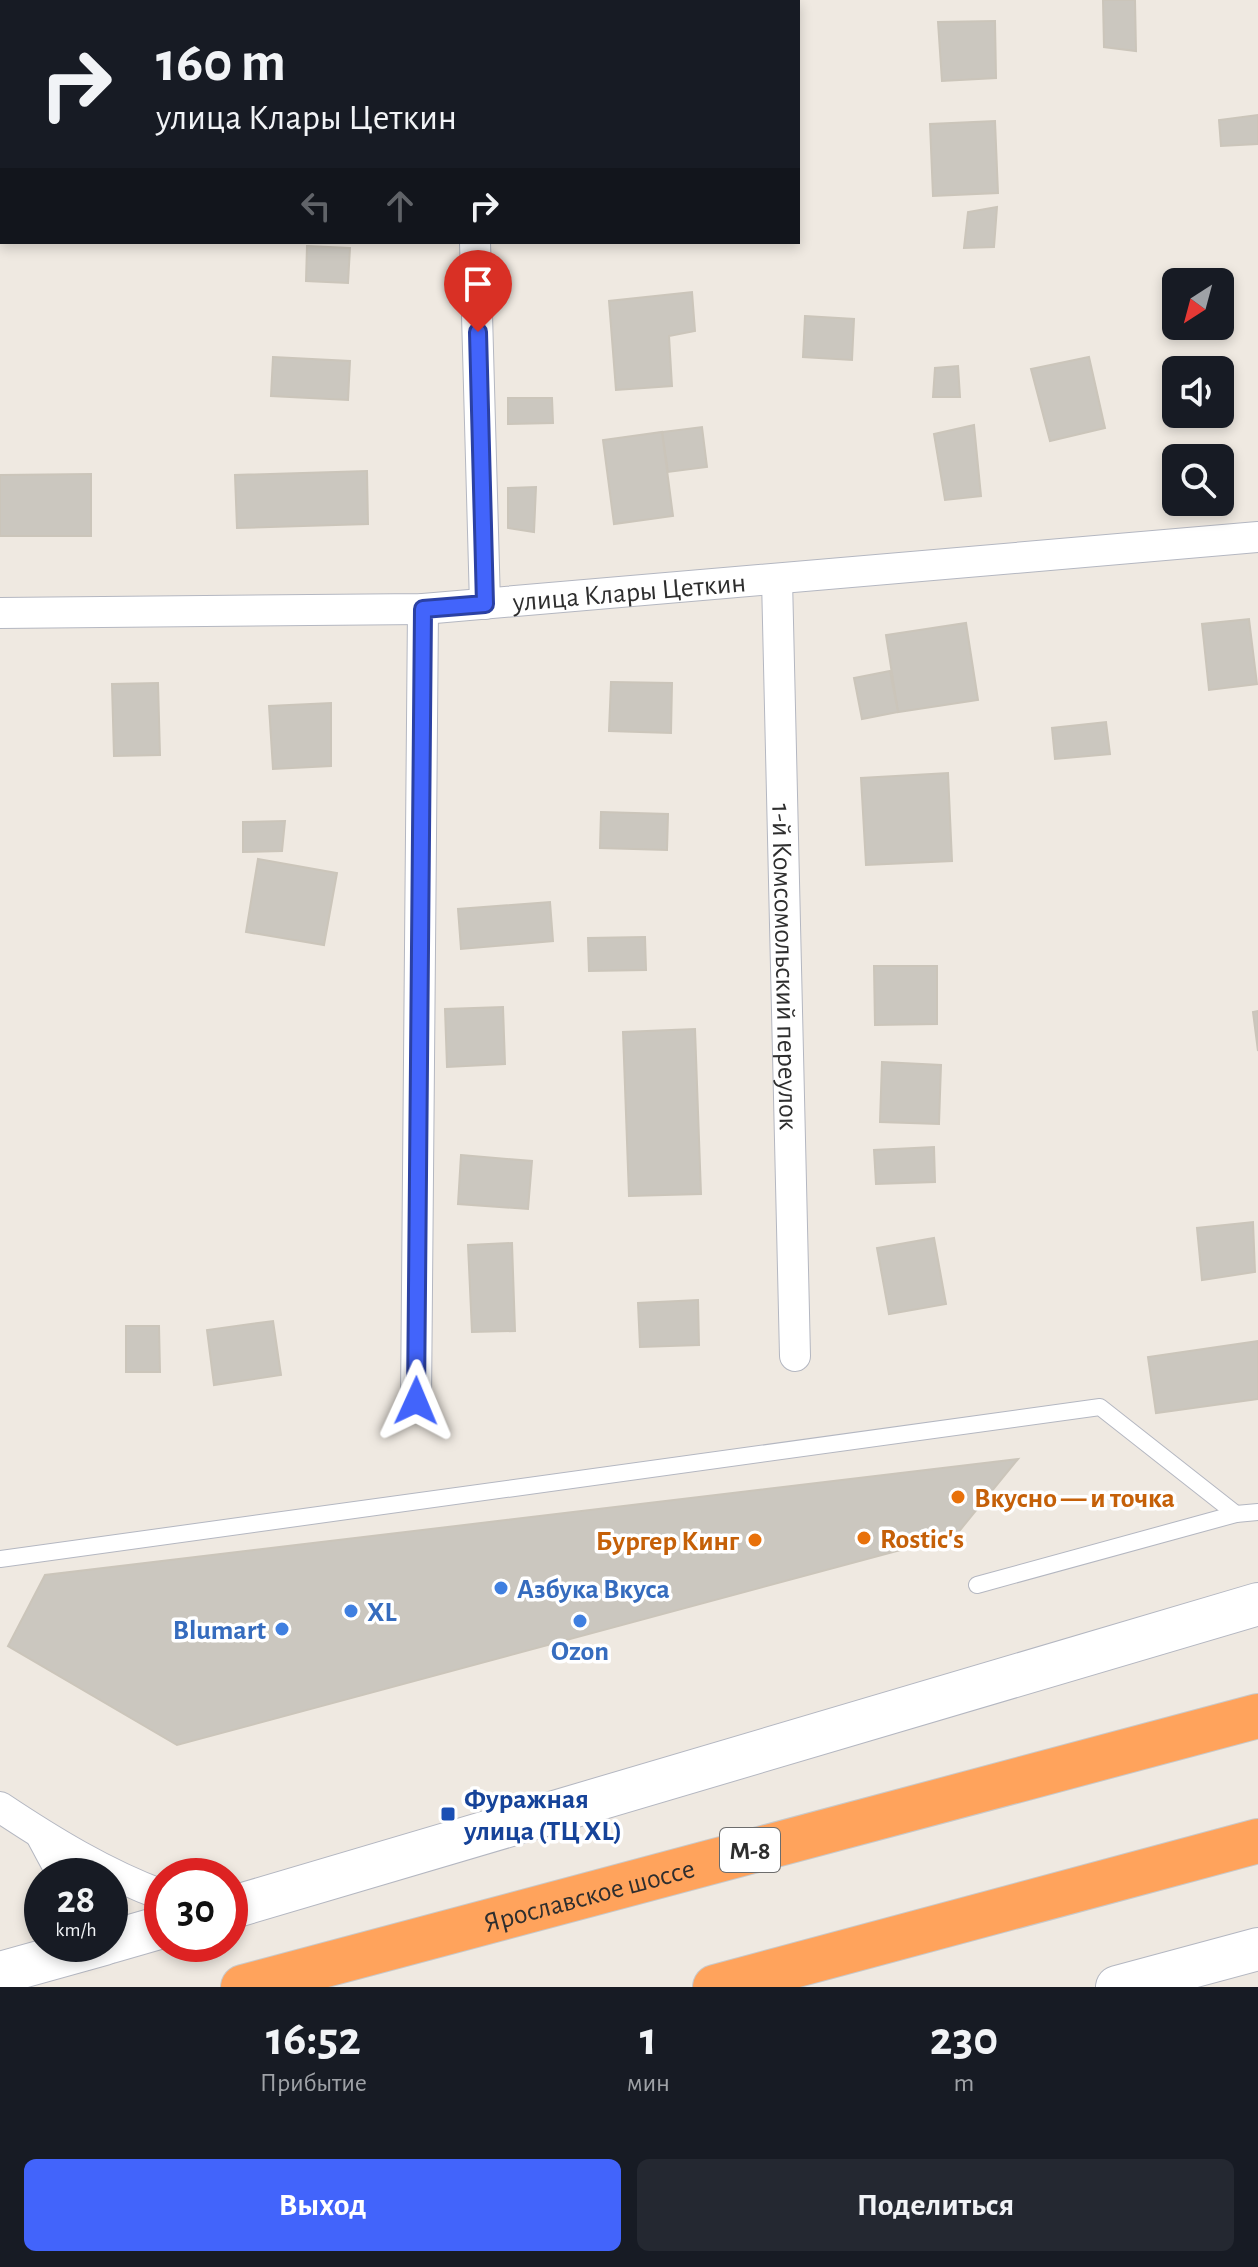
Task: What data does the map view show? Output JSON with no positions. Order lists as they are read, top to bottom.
{
  "streets": {
    "highway": ["М-8", "Ярославское шоссе"],
    "street": ["улица Клары Цеткин", "1-й Комсомольский переулок"]
  },
  "crossings": [
    ["улица Клары Цеткин", "1-й Комсомольский переулок"]
  ],
  "places": {
    "other": [
      "Вкусно — и точка",
      "Rostic's",
      "Бургер Кинг",
      "Азбука Вкуса",
      "XL",
      "Ozon",
      "Blumart"
    ],
    "transit": ["Фуражная улица (ТЦ XL)"]
  },
  "north": "bottom left",
  "page": {
    "turn": ["160 m", "улица Клары Цеткин"],
    "speed": "28 km/h",
    "limit": "30",
    "eta": [
      "16:52",
      "Прибытие",
      "1",
      "мин",
      "230",
      "m"
    ],
    "buttons": ["Выход", "Поделиться"]
  }
}
